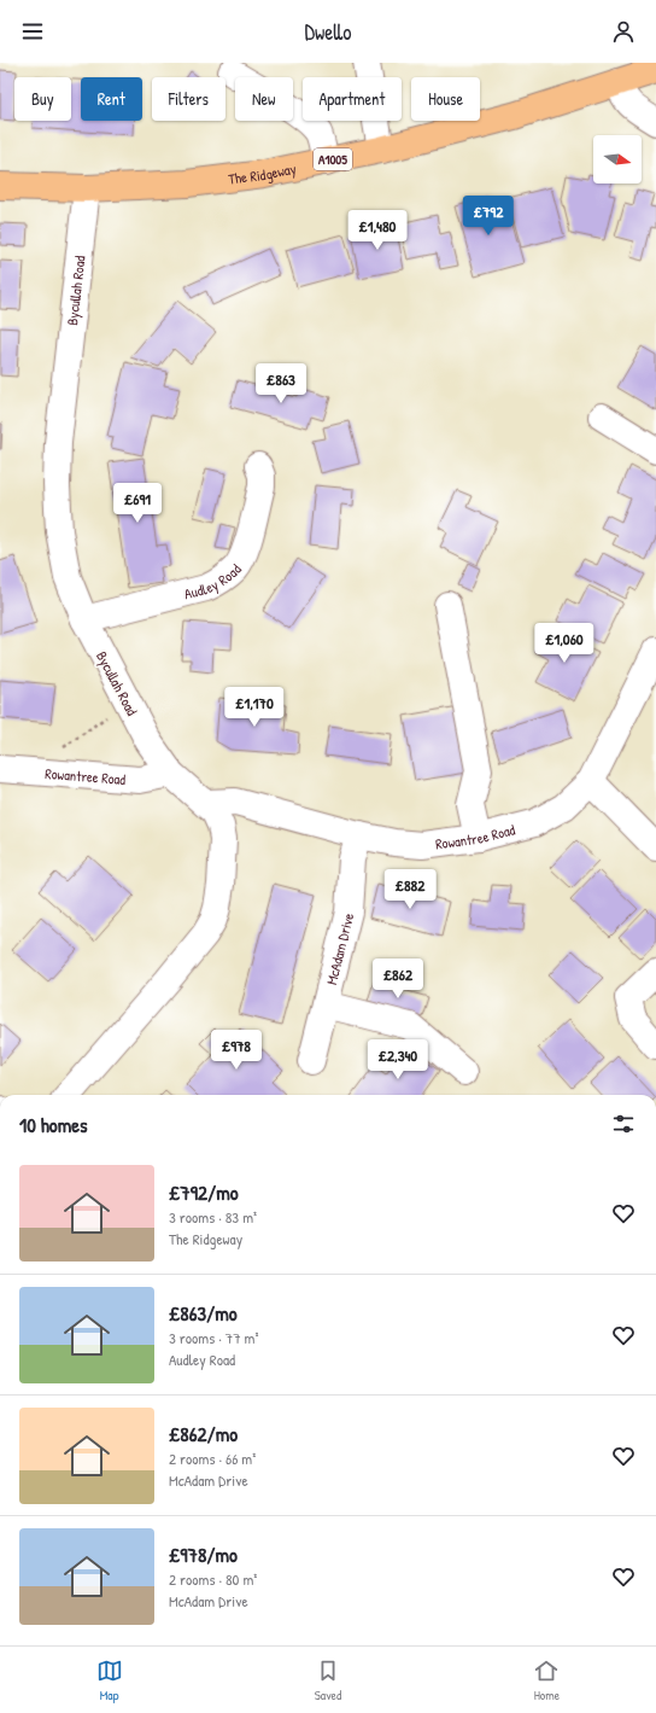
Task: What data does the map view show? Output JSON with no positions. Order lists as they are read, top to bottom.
{
  "streets": {
    "main road": ["A1005", "The Ridgeway"],
    "street": [
      "Bycullah Road",
      "Audley Road",
      "Rowantree Road",
      "McAdam Drive"
    ]
  },
  "crossings": [
    ["The Ridgeway", "Bycullah Road"],
    ["Bycullah Road", "Audley Road"],
    ["Bycullah Road", "Rowantree Road"],
    ["Rowantree Road", "McAdam Drive"]
  ],
  "north": "right",
  "page": {
    "header": "Dwello",
    "chip": [
      "Buy",
      "Rent",
      "Filters",
      "New",
      "Apartment",
      "House"
    ],
    "price": [
      "£792",
      "£1,480",
      "£863",
      "£691",
      "£1,060",
      "£1,170",
      "£882",
      "£862",
      "£978",
      "£2,340"
    ],
    "heading": "10 homes",
    "list": [
      {
        "name": "£792/mo",
        "note": "3 rooms · 83 m² · The Ridgeway"
      },
      {
        "name": "£863/mo",
        "note": "3 rooms · 77 m² · Audley Road"
      },
      {
        "name": "£862/mo",
        "note": "2 rooms · 66 m² · McAdam Drive"
      },
      {
        "name": "£978/mo",
        "note": "2 rooms · 80 m² · McAdam Drive"
      }
    ],
    "tabs": ["Map", "Saved", "Home"]
  }
}
